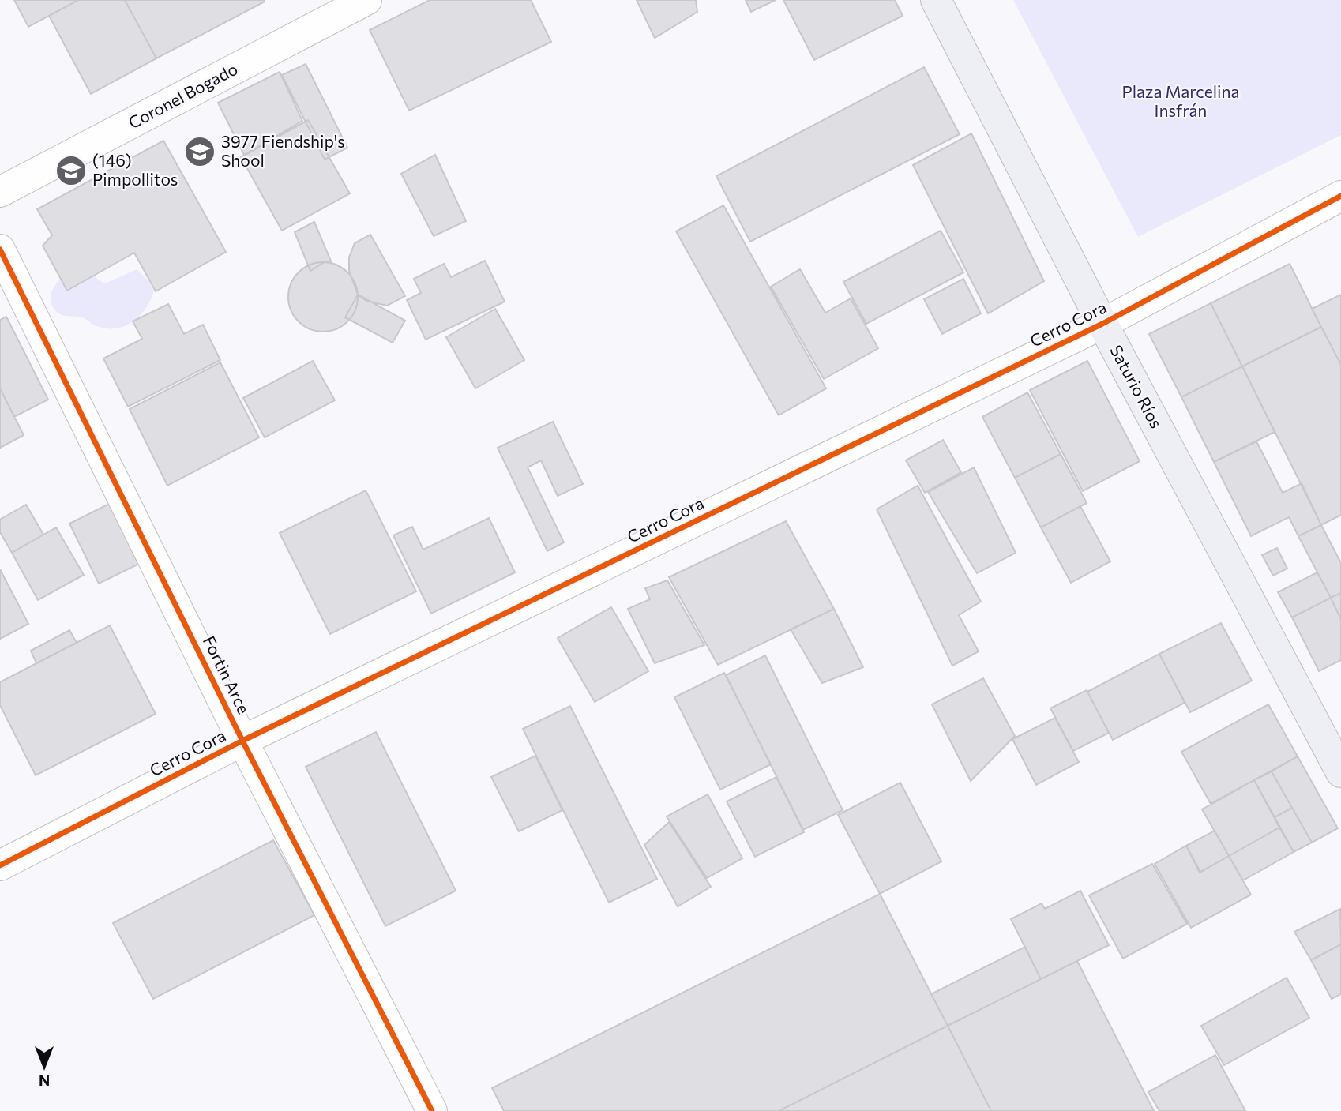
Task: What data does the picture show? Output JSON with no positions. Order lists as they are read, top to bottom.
{
  "streets": {
    "highway": ["Saturio Ríos"],
    "street": ["Coronel Bogado", "Cerro Cora", "Fortin Arce"]
  },
  "crossings": [
    ["Cerro Cora", "Saturio Ríos"],
    ["Cerro Cora", "Fortin Arce"]
  ],
  "parks": ["Plaza Marcelina Insfrán"],
  "places": {
    "school or university": ["3977 Fiendship's Shool", "(146) Pimpollitos"]
  },
  "north": "bottom"
}
